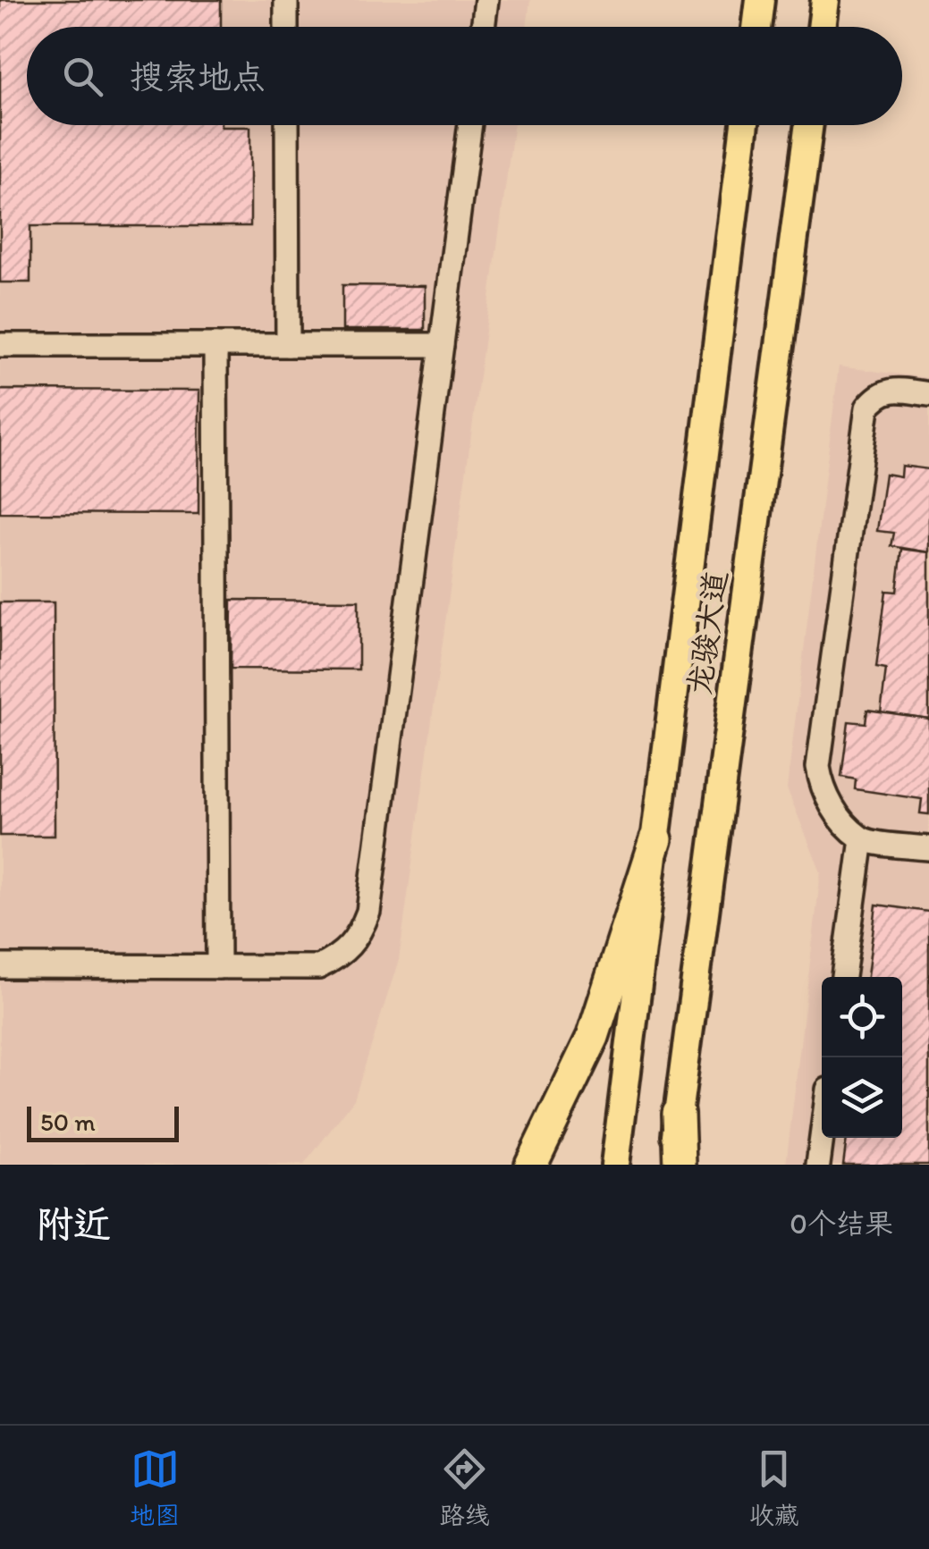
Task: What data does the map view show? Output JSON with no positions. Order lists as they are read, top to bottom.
{
  "streets": {
    "main road": ["龙骏大道"]
  },
  "scale_bar": "50 m",
  "page": {
    "search": "搜索地点",
    "scale": "50 m",
    "heading": ["附近", "0个结果"],
    "nav": ["地图", "路线", "收藏"]
  }
}
